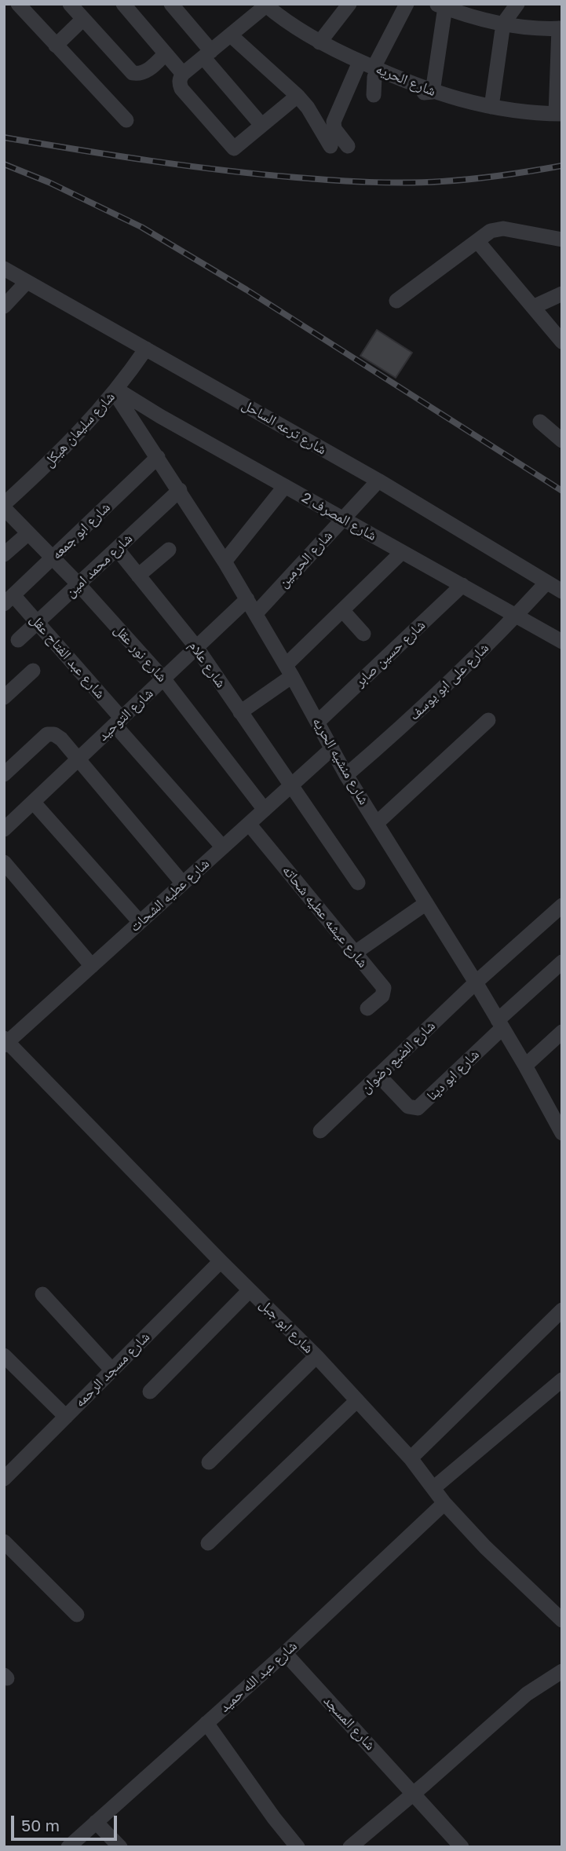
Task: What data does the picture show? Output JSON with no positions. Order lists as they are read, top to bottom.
{
  "streets": {
    "street": [
      "شارع الحريه",
      "شارع ترعه الساحل",
      "شارع سليمان هيكل",
      "شارع المصرف 2",
      "شارع ابو جمعه",
      "شارع الحرمين",
      "شارع محمد امين",
      "شارع نور عقل",
      "شارع حسين صابر",
      "شارع عبد الفتاح عقل",
      "شارع علام",
      "شارع على ابو يوسف",
      "شارع التوحيد",
      "شارع منشيه الحريه",
      "شارع عطيه الشحات",
      "شارع عيشه عطيه شحاته",
      "شارع الضبع رضوان",
      "شارع ابو دينا",
      "شارع ابو جبل",
      "شارع مسجد الرحمه",
      "شارع عبد الله حميد",
      "شارع المسجد"
    ]
  },
  "crossings": [
    ["شارع ترعه الساحل", "شارع سليمان هيكل"],
    ["شارع ترعه الساحل", "شارع الحرمين"],
    ["شارع ترعه الساحل", "شارع على ابو يوسف"],
    ["شارع سليمان هيكل", "شارع المصرف 2"],
    ["شارع سليمان هيكل", "شارع نور عقل"],
    ["شارع سليمان هيكل", "شارع منشيه الحريه"],
    ["شارع المصرف 2", "شارع الحرمين"],
    ["شارع المصرف 2", "شارع حسين صابر"],
    ["شارع المصرف 2", "شارع على ابو يوسف"],
    ["شارع المصرف 2", "شارع منشيه الحريه"],
    ["شارع ابو جمعه", "شارع نور عقل"],
    ["شارع ابو جمعه", "شارع عبد الفتاح عقل"],
    ["شارع ابو جمعه", "شارع منشيه الحريه"],
    ["شارع الحرمين", "شارع منشيه الحريه"],
    ["شارع محمد امين", "شارع نور عقل"],
    ["شارع محمد امين", "شارع عبد الفتاح عقل"],
    ["شارع محمد امين", "شارع علام"],
    ["شارع محمد امين", "شارع منشيه الحريه"],
    ["شارع نور عقل", "شارع التوحيد"],
    ["شارع نور عقل", "شارع عطيه الشحات"],
    ["شارع حسين صابر", "شارع منشيه الحريه"],
    ["شارع عبد الفتاح عقل", "شارع التوحيد"],
    ["شارع عبد الفتاح عقل", "شارع عطيه الشحات"],
    ["شارع علام", "شارع التوحيد"],
    ["شارع علام", "شارع عطيه الشحات"],
    ["شارع على ابو يوسف", "شارع منشيه الحريه"],
    ["شارع التوحيد", "شارع منشيه الحريه"],
    ["شارع منشيه الحريه", "شارع عطيه الشحات"],
    ["شارع منشيه الحريه", "شارع الضبع رضوان"],
    ["شارع منشيه الحريه", "شارع ابو دينا"],
    ["شارع عطيه الشحات", "شارع عيشه عطيه شحاته"],
    ["شارع عطيه الشحات", "شارع ابو جبل"],
    ["شارع الضبع رضوان", "شارع ابو دينا"],
    ["شارع ابو جبل", "شارع مسجد الرحمه"],
    ["شارع ابو جبل", "شارع عبد الله حميد"],
    ["شارع عبد الله حميد", "شارع المسجد"]
  ],
  "scale_bar": "50 m"
}
